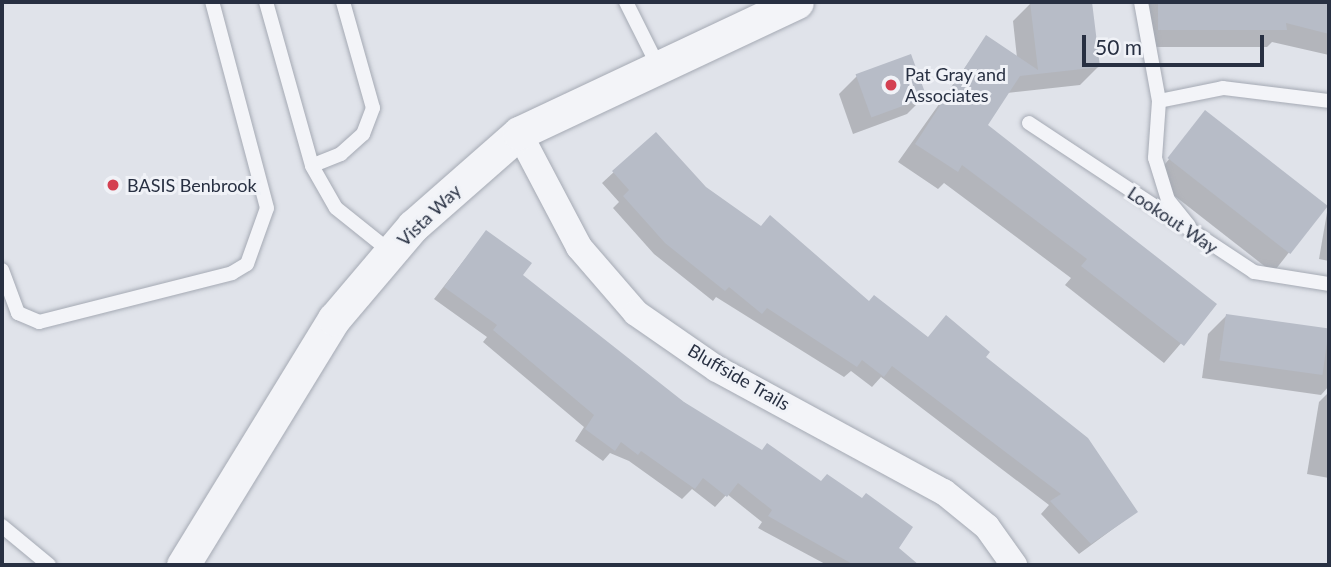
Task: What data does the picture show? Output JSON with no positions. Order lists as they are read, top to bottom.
{
  "streets": {
    "street": ["Vista Way", "Bluffside Trails"],
    "lane": ["Lookout Way"]
  },
  "crossings": [
    ["Vista Way", "Bluffside Trails"]
  ],
  "places": ["Pat Gray and Associates", "BASIS Benbrook"],
  "scale_bar": "50 m"
}
